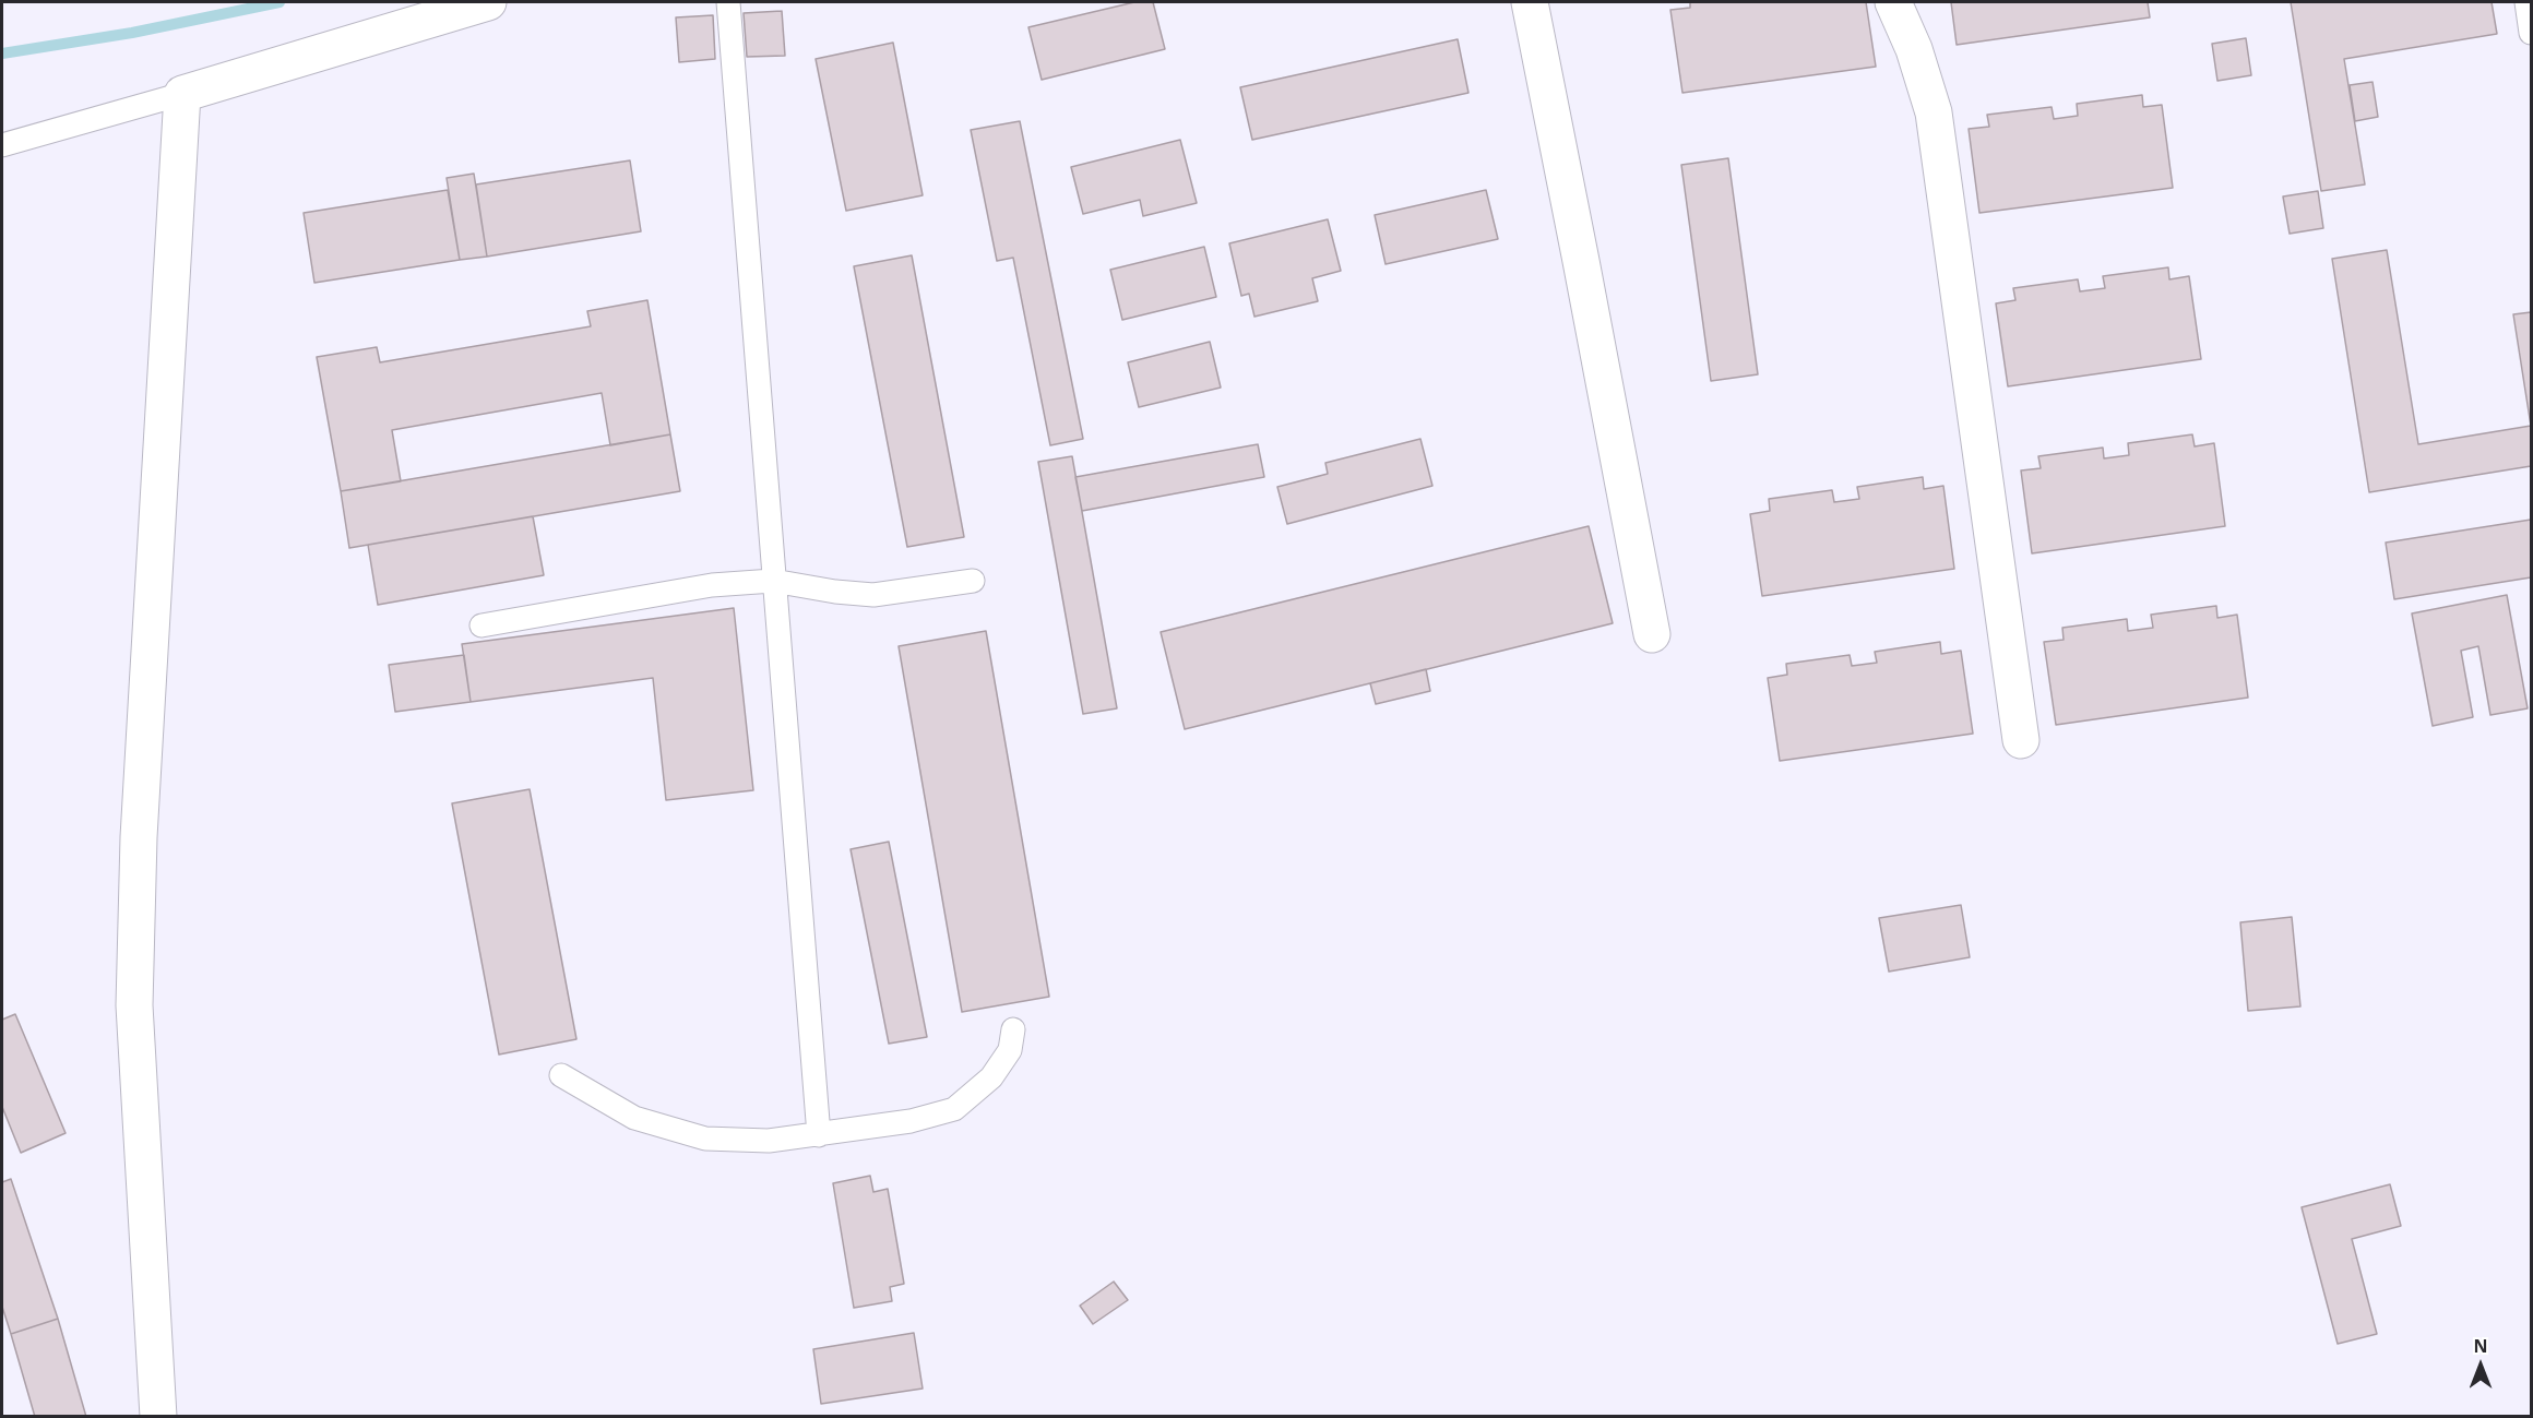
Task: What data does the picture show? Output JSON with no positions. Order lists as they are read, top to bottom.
{
  "north": "top"
}
